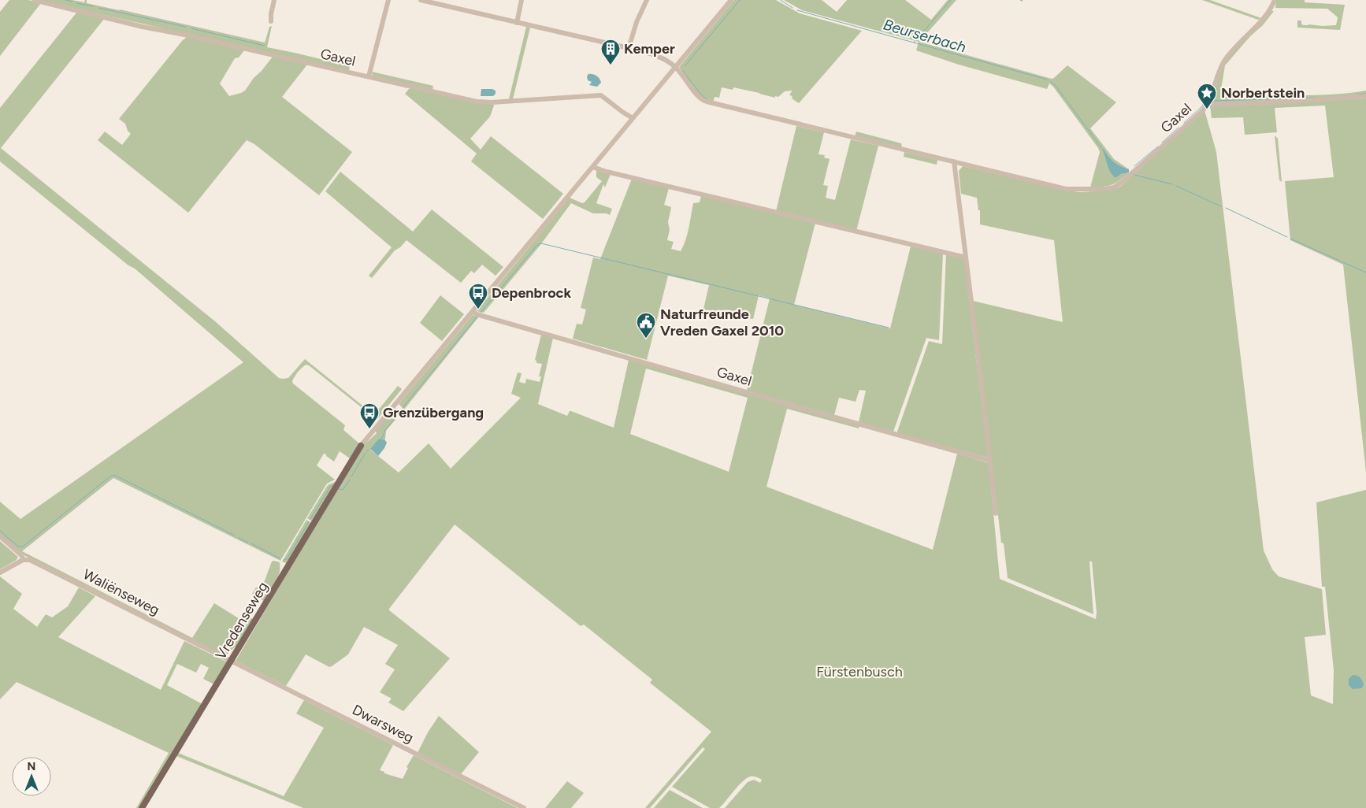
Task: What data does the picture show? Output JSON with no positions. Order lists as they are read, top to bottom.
{
  "streets": {
    "main road": ["Vredenseweg"],
    "street": ["Gaxel", "Waliënseweg", "Dwarsweg"]
  },
  "crossings": [
    ["Waliënseweg", "Vredenseweg"],
    ["Waliënseweg", "Dwarsweg"],
    ["Vredenseweg", "Dwarsweg"]
  ],
  "water": ["Beurserbach"],
  "parks": ["Fürstenbusch"],
  "places": {
    "building": ["Kemper"],
    "place": ["Norbertstein"],
    "bus stop": ["Depenbrock", "Grenzübergang"],
    "public building": ["Naturfreunde Vreden Gaxel 2010"]
  },
  "north": "top"
}
